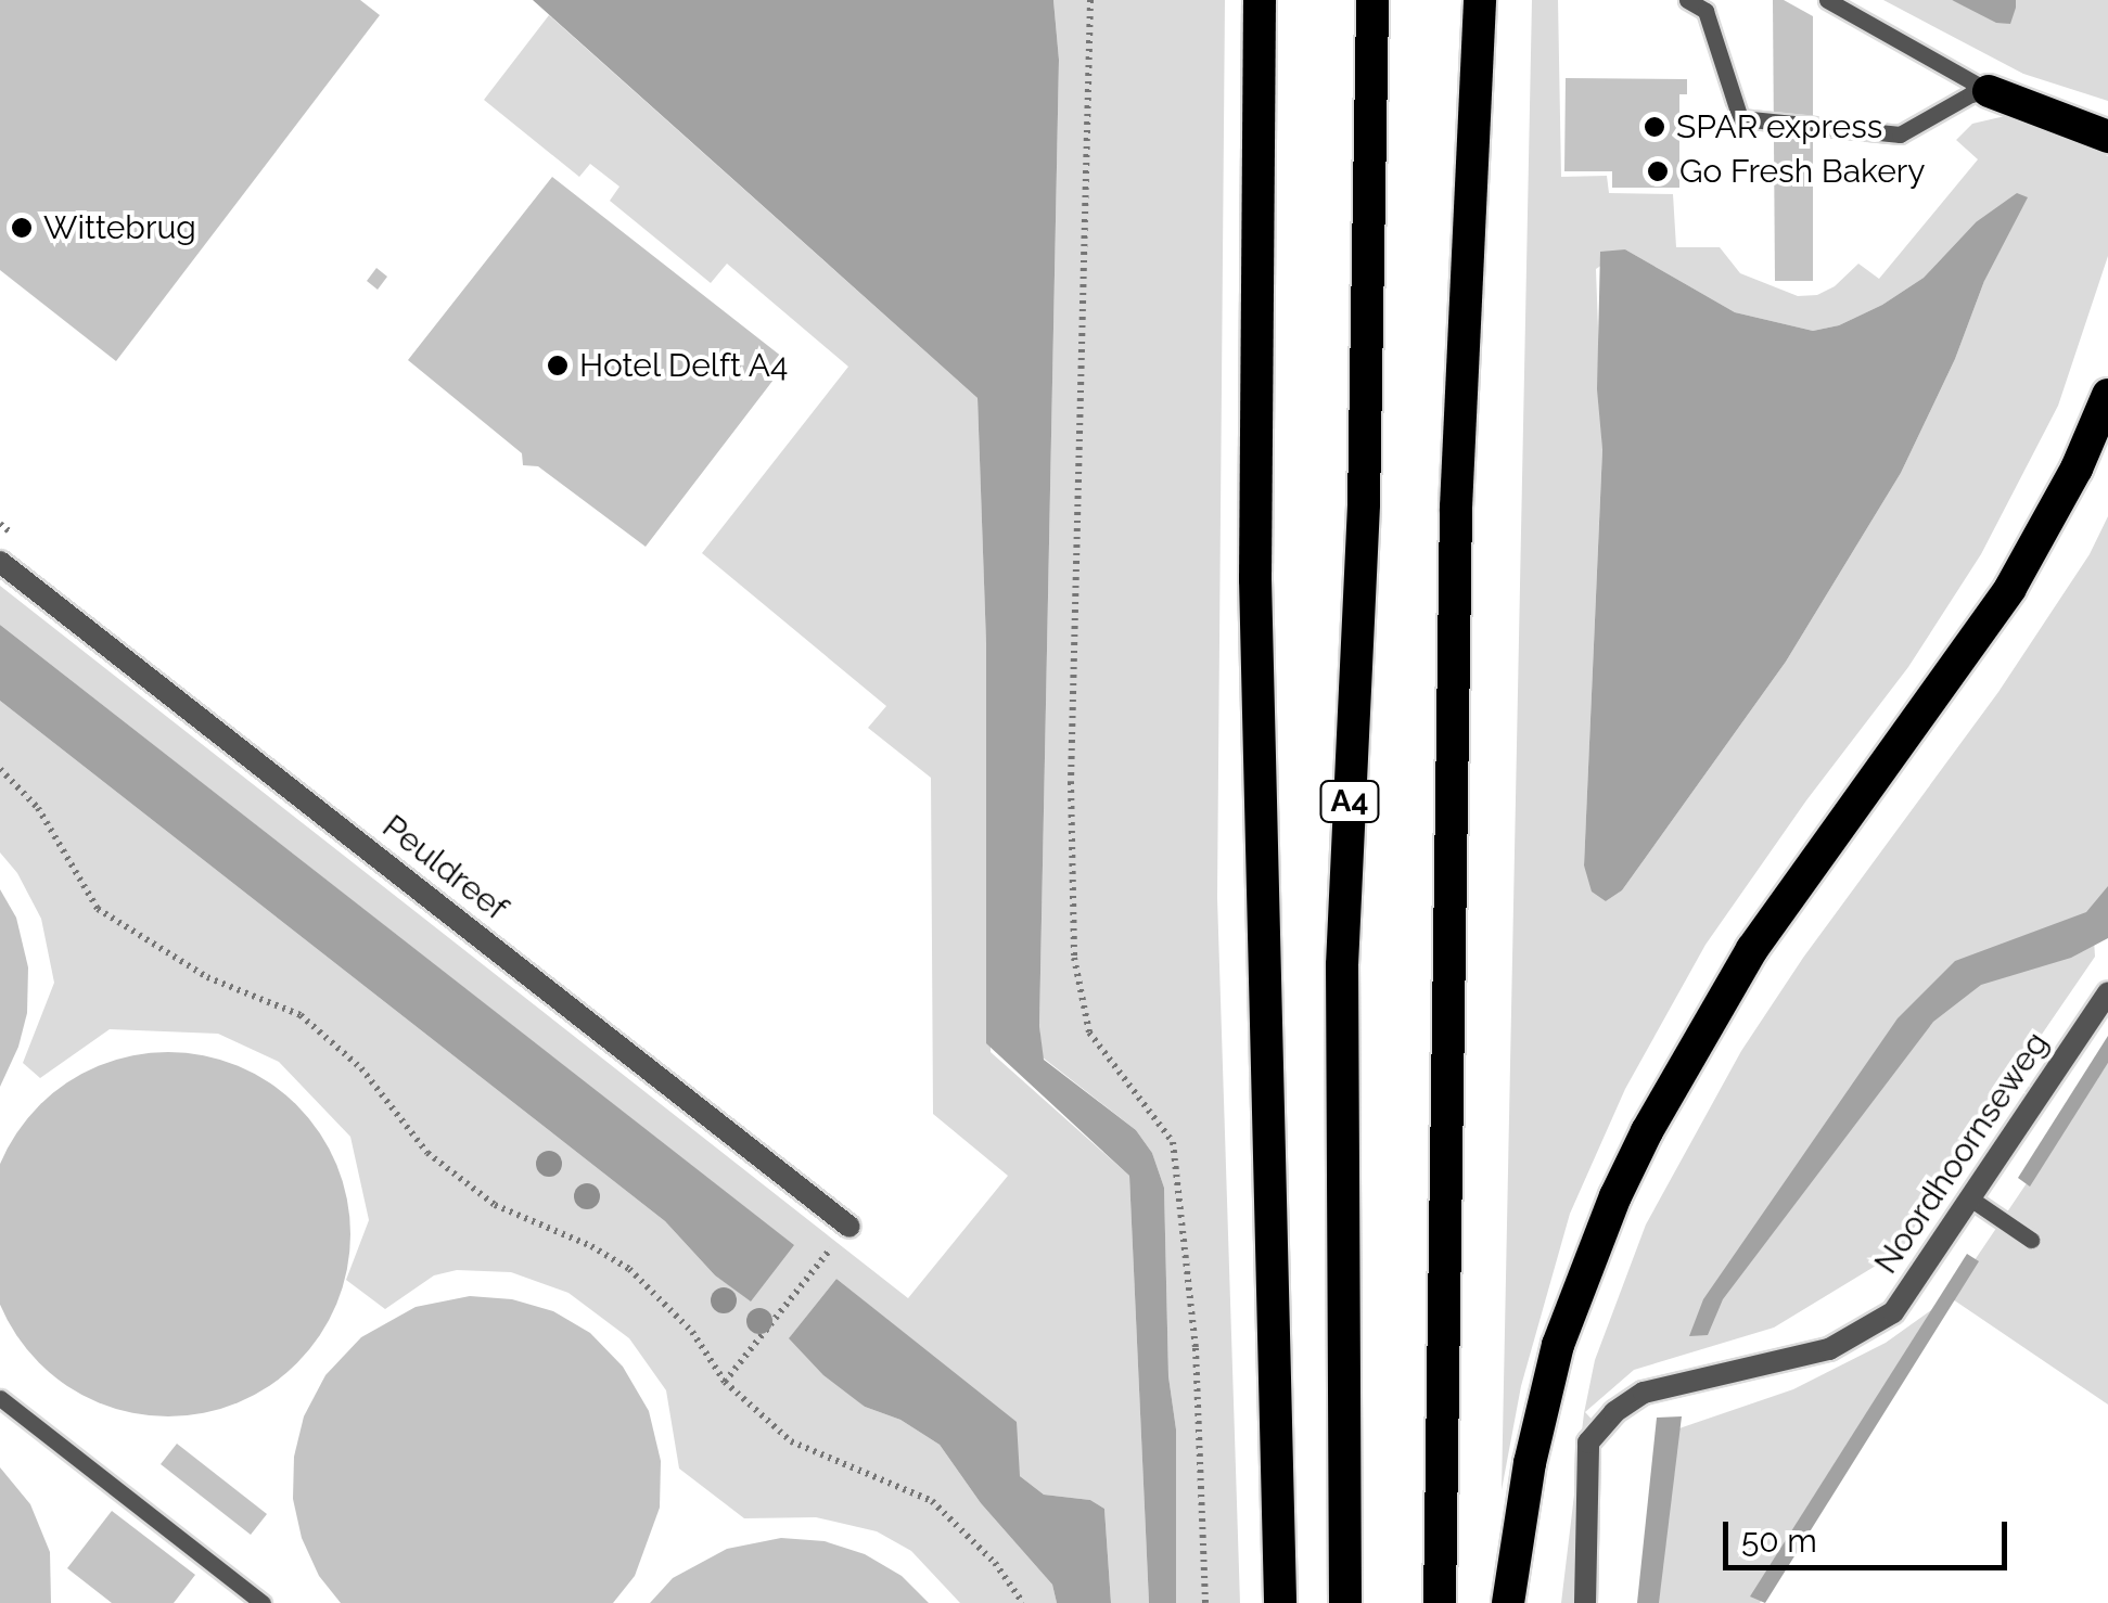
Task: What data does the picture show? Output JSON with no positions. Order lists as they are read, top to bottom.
{
  "streets": {
    "highway": ["A4"],
    "street": ["Peuldreef", "Noordhoornseweg"]
  },
  "places": [
    "SPAR express",
    "Go Fresh Bakery",
    "Wittebrug",
    "Hotel Delft A4"
  ],
  "scale_bar": "50 m"
}
